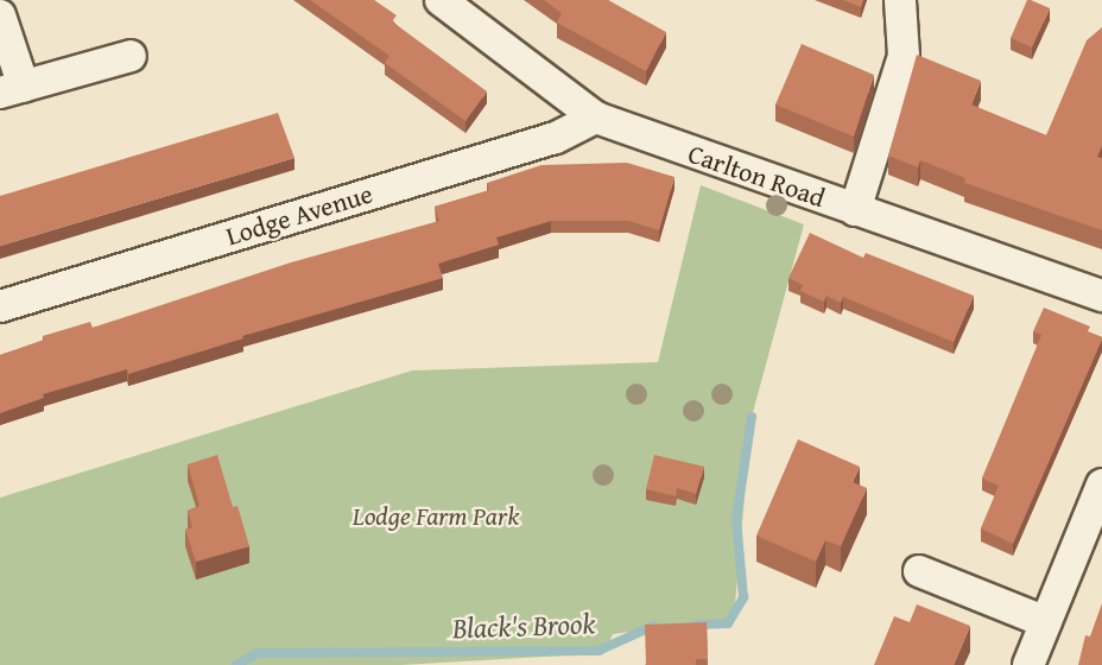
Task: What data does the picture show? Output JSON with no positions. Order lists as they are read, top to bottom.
{
  "streets": {
    "street": ["Carlton Road", "Lodge Avenue"]
  },
  "crossings": [
    ["Carlton Road", "Lodge Avenue"]
  ],
  "water": ["Black's Brook"],
  "parks": ["Lodge Farm Park"]
}
